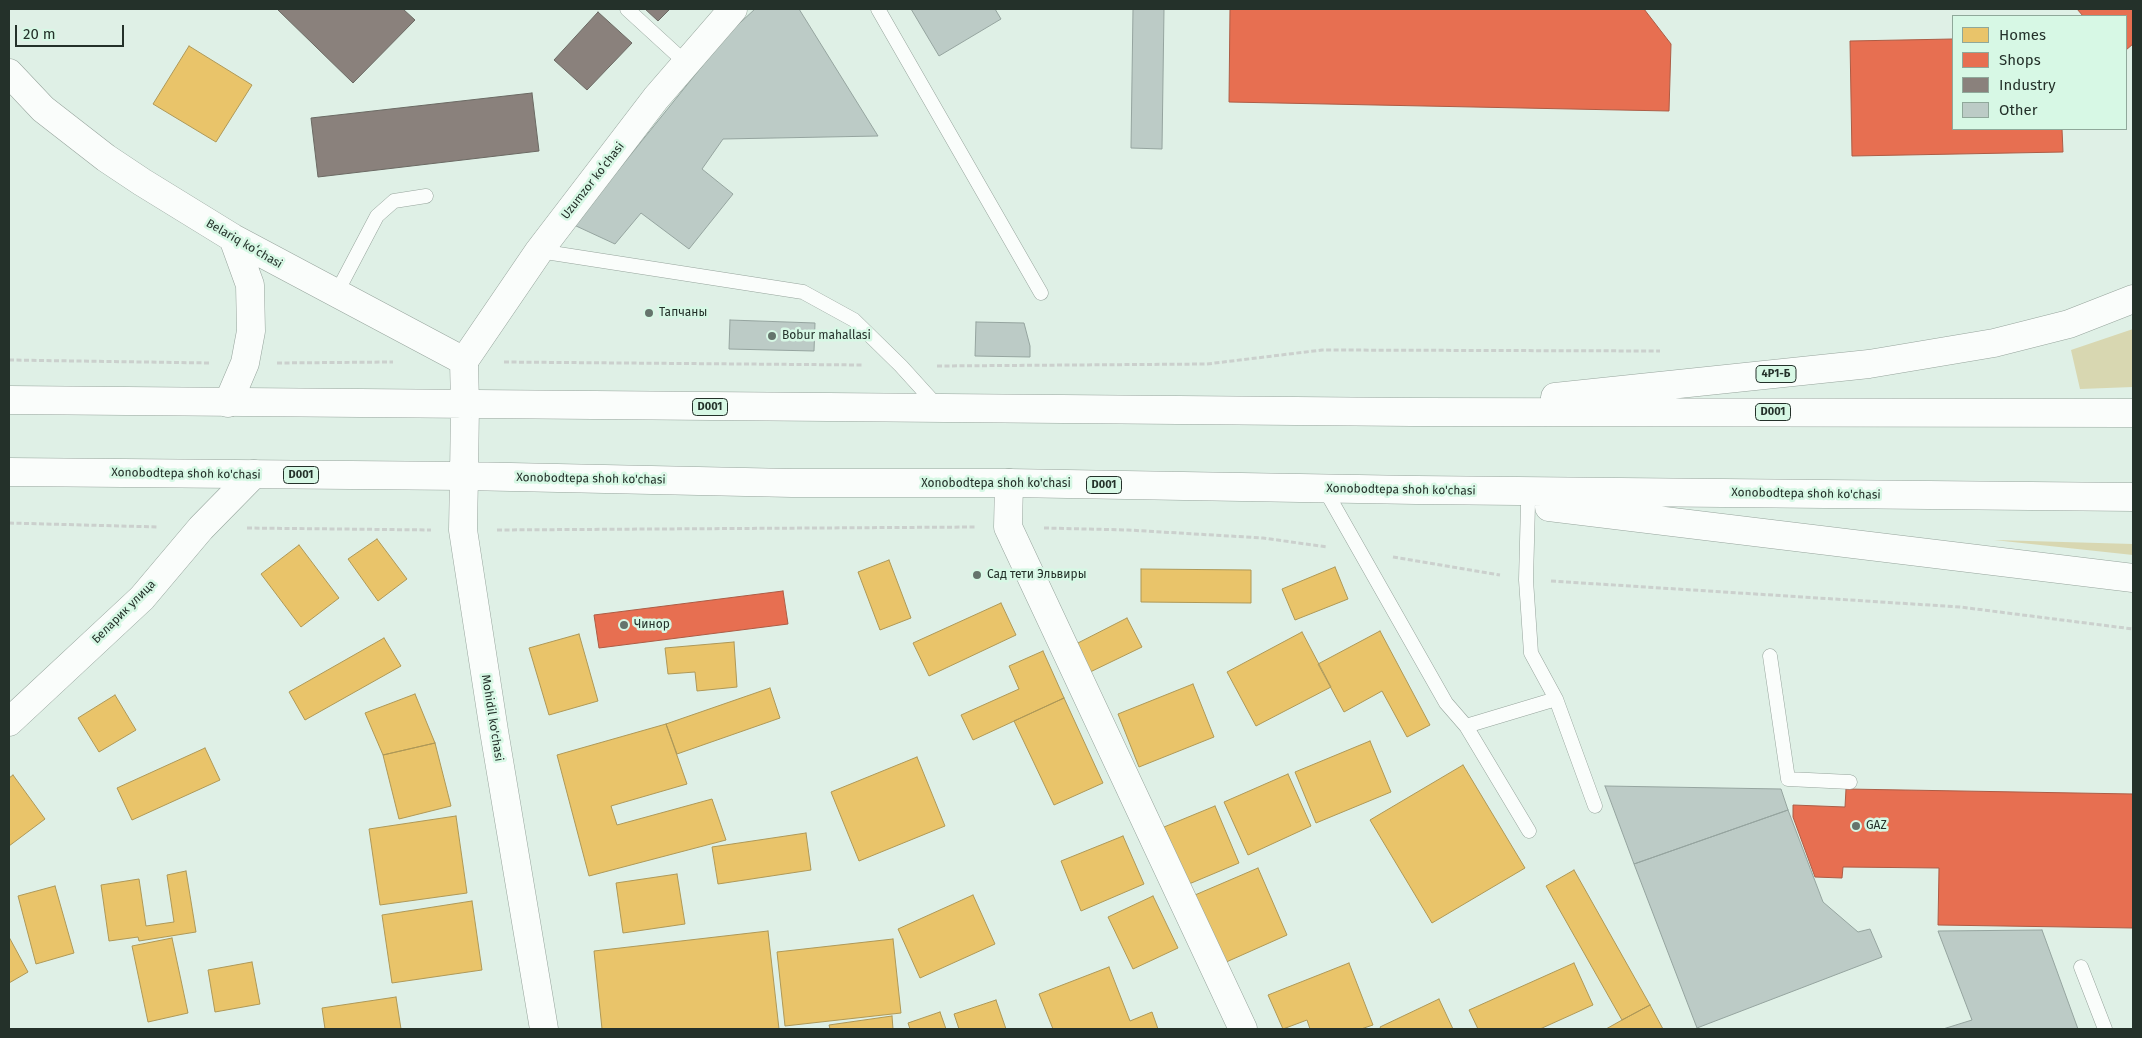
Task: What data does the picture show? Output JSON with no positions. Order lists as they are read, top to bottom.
{
  "streets": {
    "main road": [
      "Uzumzor koʻchasi",
      "Belariq koʻchasi",
      "4Р1-Б",
      "D001",
      "Xonobodtepa shoh ko'chasi",
      "Беларик улица",
      "Mohidil ko'chasi"
    ]
  },
  "crossings": [
    ["Uzumzor koʻchasi", "Belariq koʻchasi"],
    ["4Р1-Б", "D001"],
    ["D001", "Mohidil ko'chasi"],
    ["Xonobodtepa shoh ko'chasi", "Беларик улица"],
    ["Xonobodtepa shoh ko'chasi", "Mohidil ko'chasi"]
  ],
  "places": [
    "Тапчаны",
    "Bobur mahallasi",
    "Сад тети Эльвиры",
    "Чинор",
    "GAZ"
  ],
  "legend": [
    "Homes",
    "Shops",
    "Industry",
    "Other"
  ],
  "scale_bar": "20 m"
}
